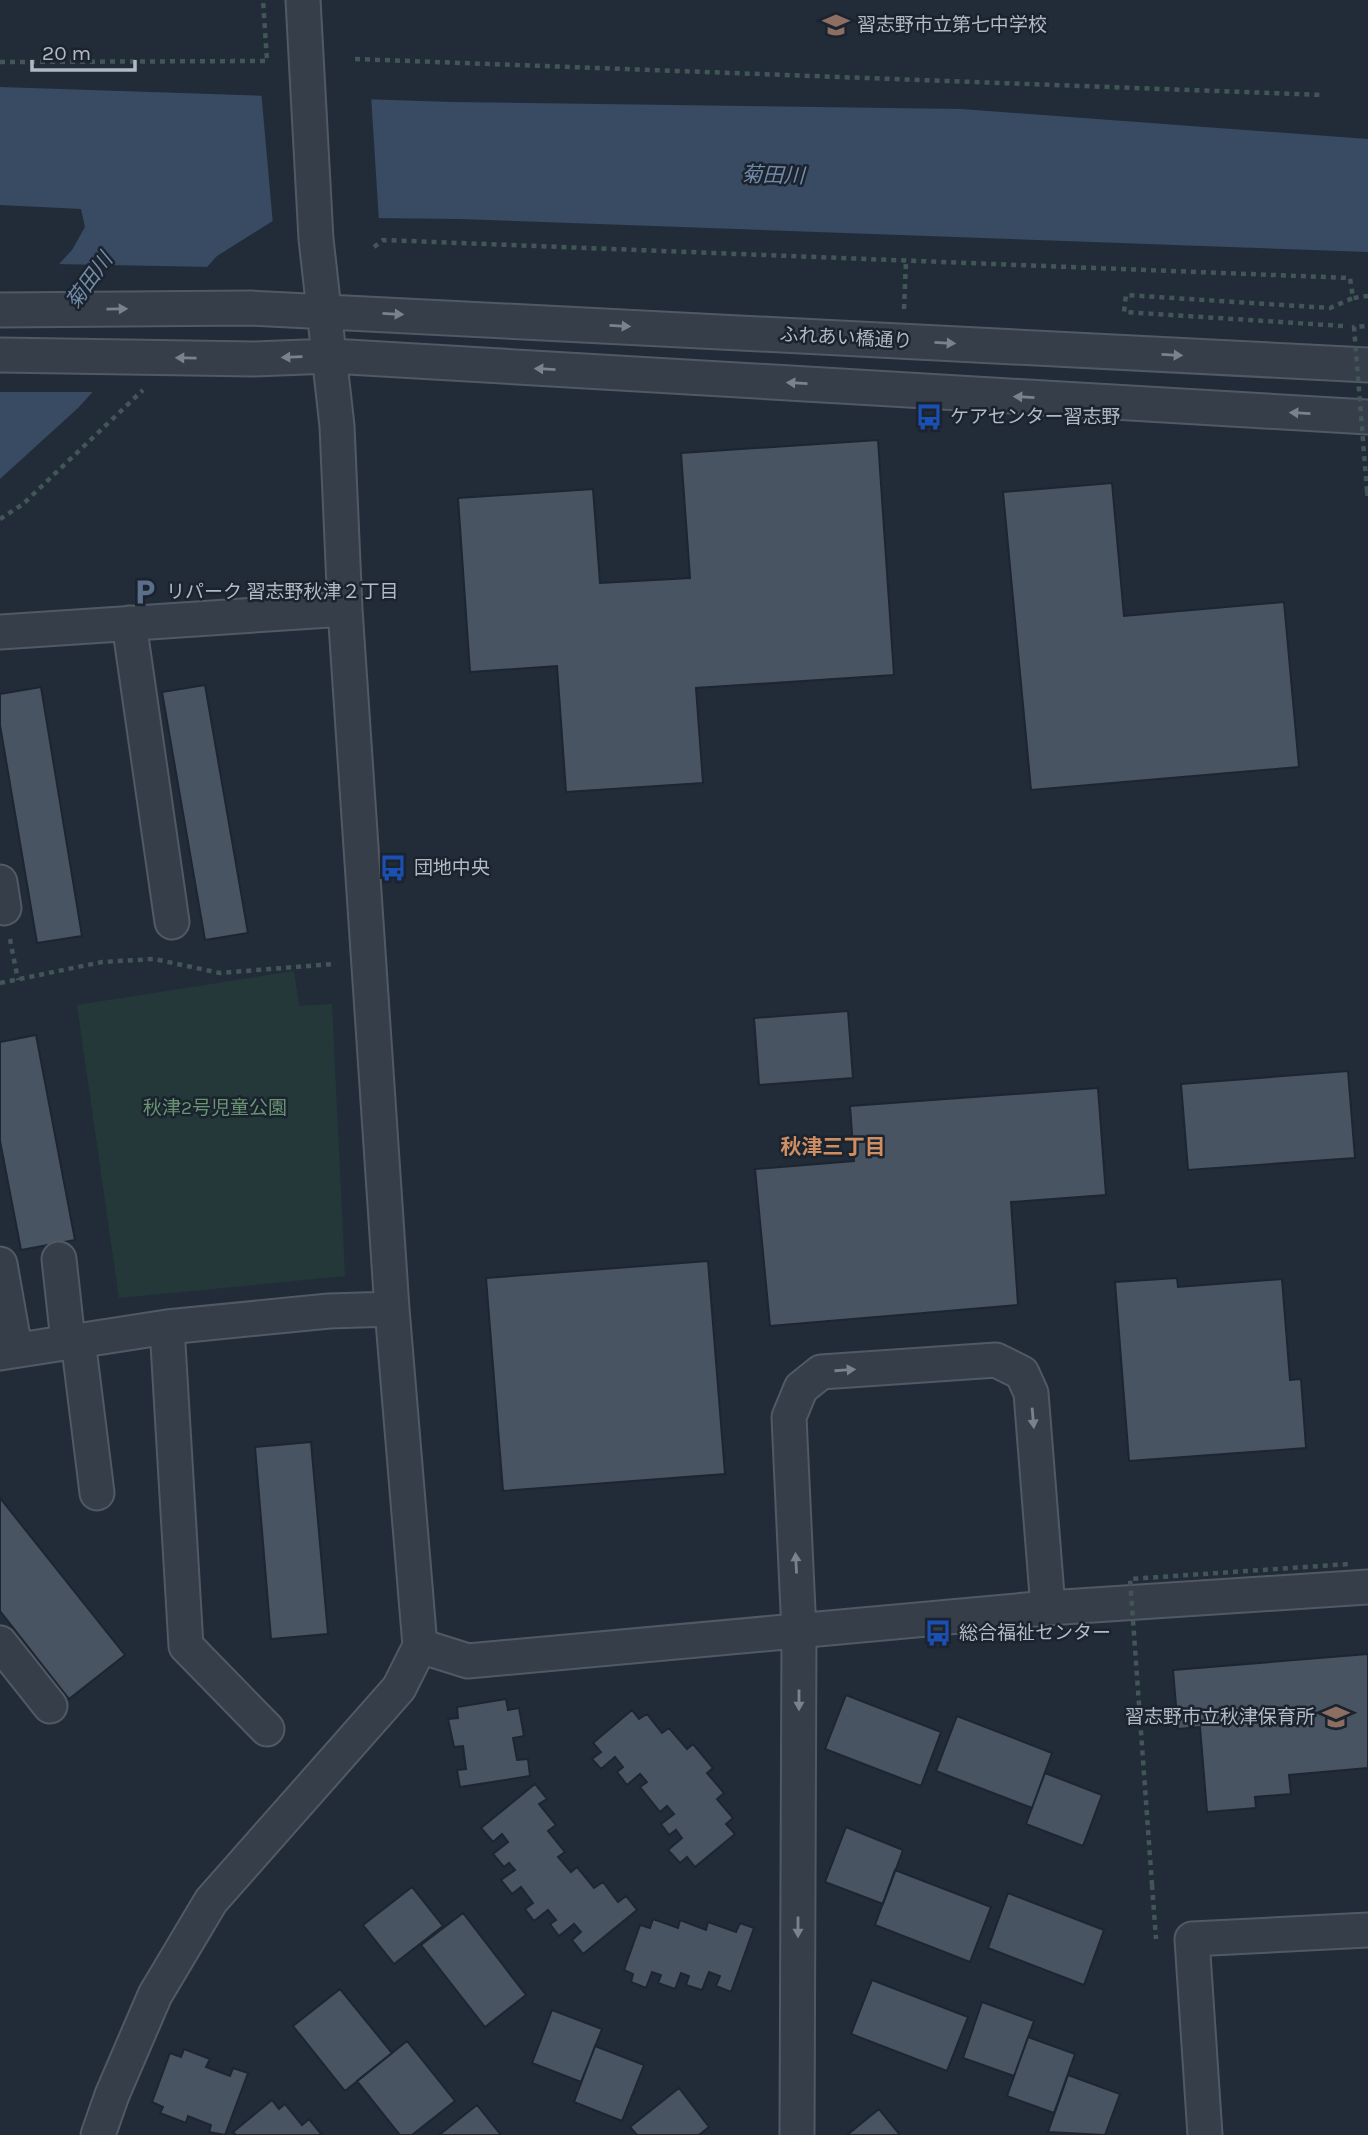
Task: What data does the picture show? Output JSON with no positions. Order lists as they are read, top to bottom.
{
  "streets": {
    "street": ["ふれあい橋通り"]
  },
  "districts": ["秋津三丁目"],
  "water": ["菊田川"],
  "parks": ["秋津2号児童公園"],
  "places": {
    "school or university": ["習志野市立第七中学校", "習志野市立秋津保育所"],
    "bus stop": ["ケアセンター習志野", "団地中央", "総合福祉センター"],
    "parking": ["リパーク 習志野秋津２丁目"]
  },
  "scale_bar": "20 m"
}
